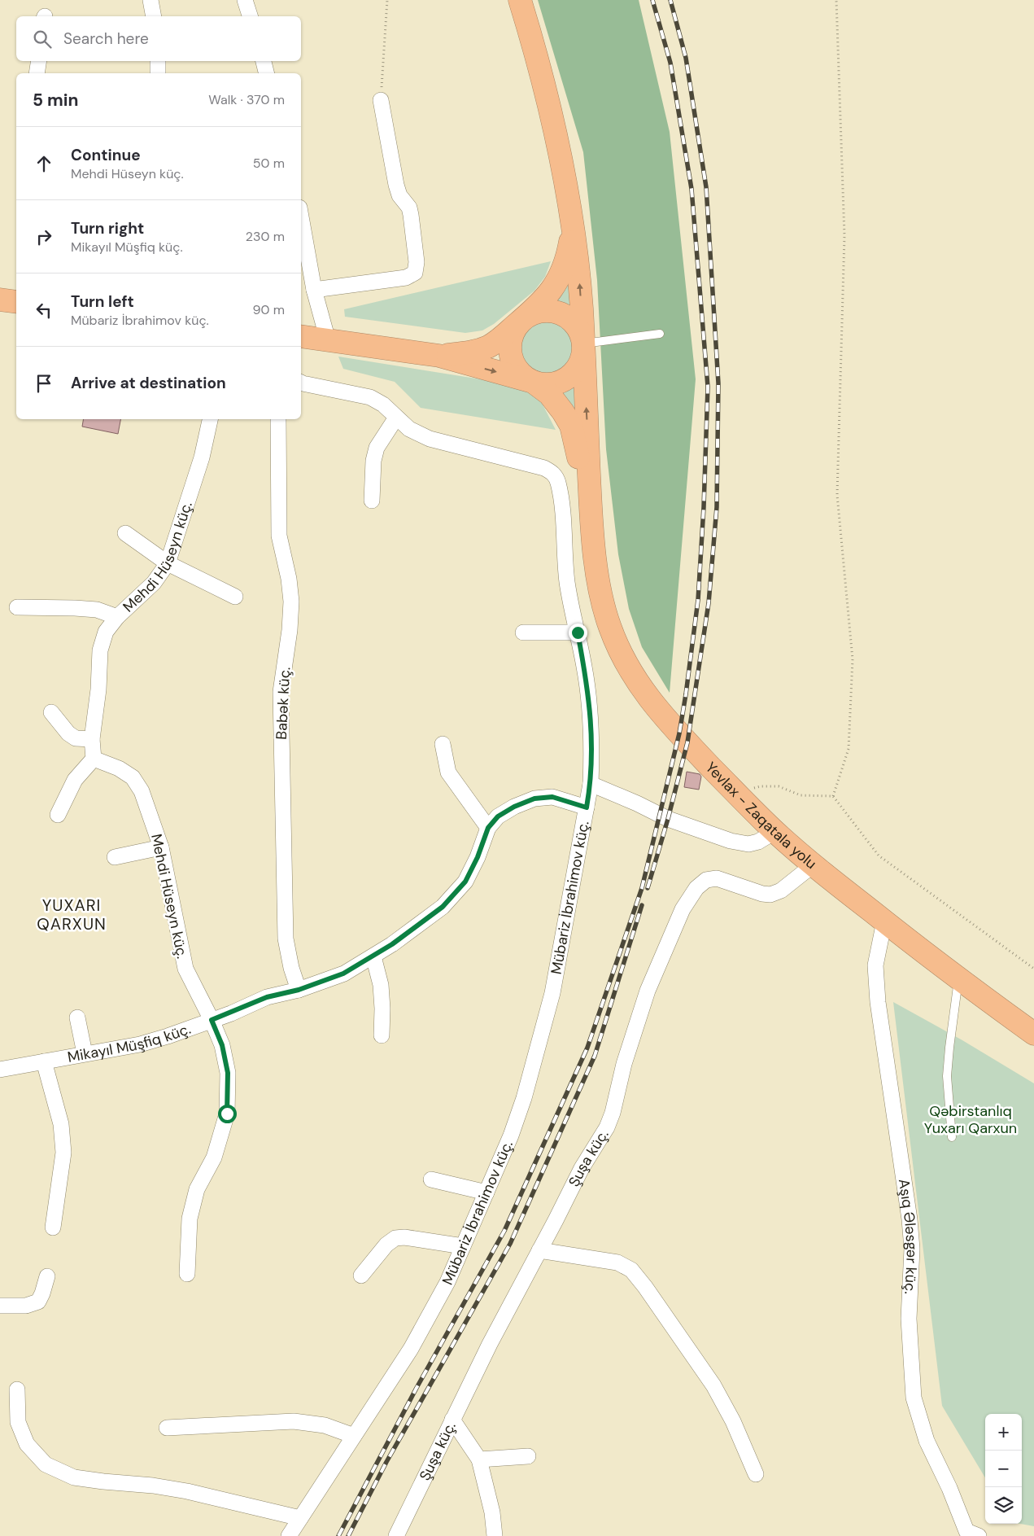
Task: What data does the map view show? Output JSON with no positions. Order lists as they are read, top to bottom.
{
  "streets": {
    "highway": ["Yevlax - Zaqatala yolu"],
    "street": [
      "Mehdi Hüseyn küç.",
      "Babək küç.",
      "Mübariz İbrahimov küç.",
      "Mikayıl Müşfiq küç.",
      "Şuşa küç.",
      "Aşıq Ələsgər küç."
    ]
  },
  "crossings": [
    ["Mehdi Hüseyn küç.", "Mikayıl Müşfiq küç."],
    ["Babək küç.", "Mikayıl Müşfiq küç."],
    ["Yevlax - Zaqatala yolu", "Şuşa küç."],
    ["Yevlax - Zaqatala yolu", "Aşıq Ələsgər küç."],
    ["Mübariz İbrahimov küç.", "Mikayıl Müşfiq küç."]
  ],
  "districts": ["YUXARI QARXUN"],
  "parks": ["Qəbirstanlıq Yuxarı Qarxun"],
  "page": {
    "search": "Search here",
    "heading": ["5 min", "Walk · 370 m"],
    "list": [
      ["Continue", "Mehdi Hüseyn küç.", "50 m"],
      ["Turn right", "Mikayıl Müşfiq küç.", "230 m"],
      ["Turn left", "Mübariz İbrahimov küç.", "90 m"],
      "Arrive at destination"
    ],
    "map_buttons": ["+", "−"]
  }
}
